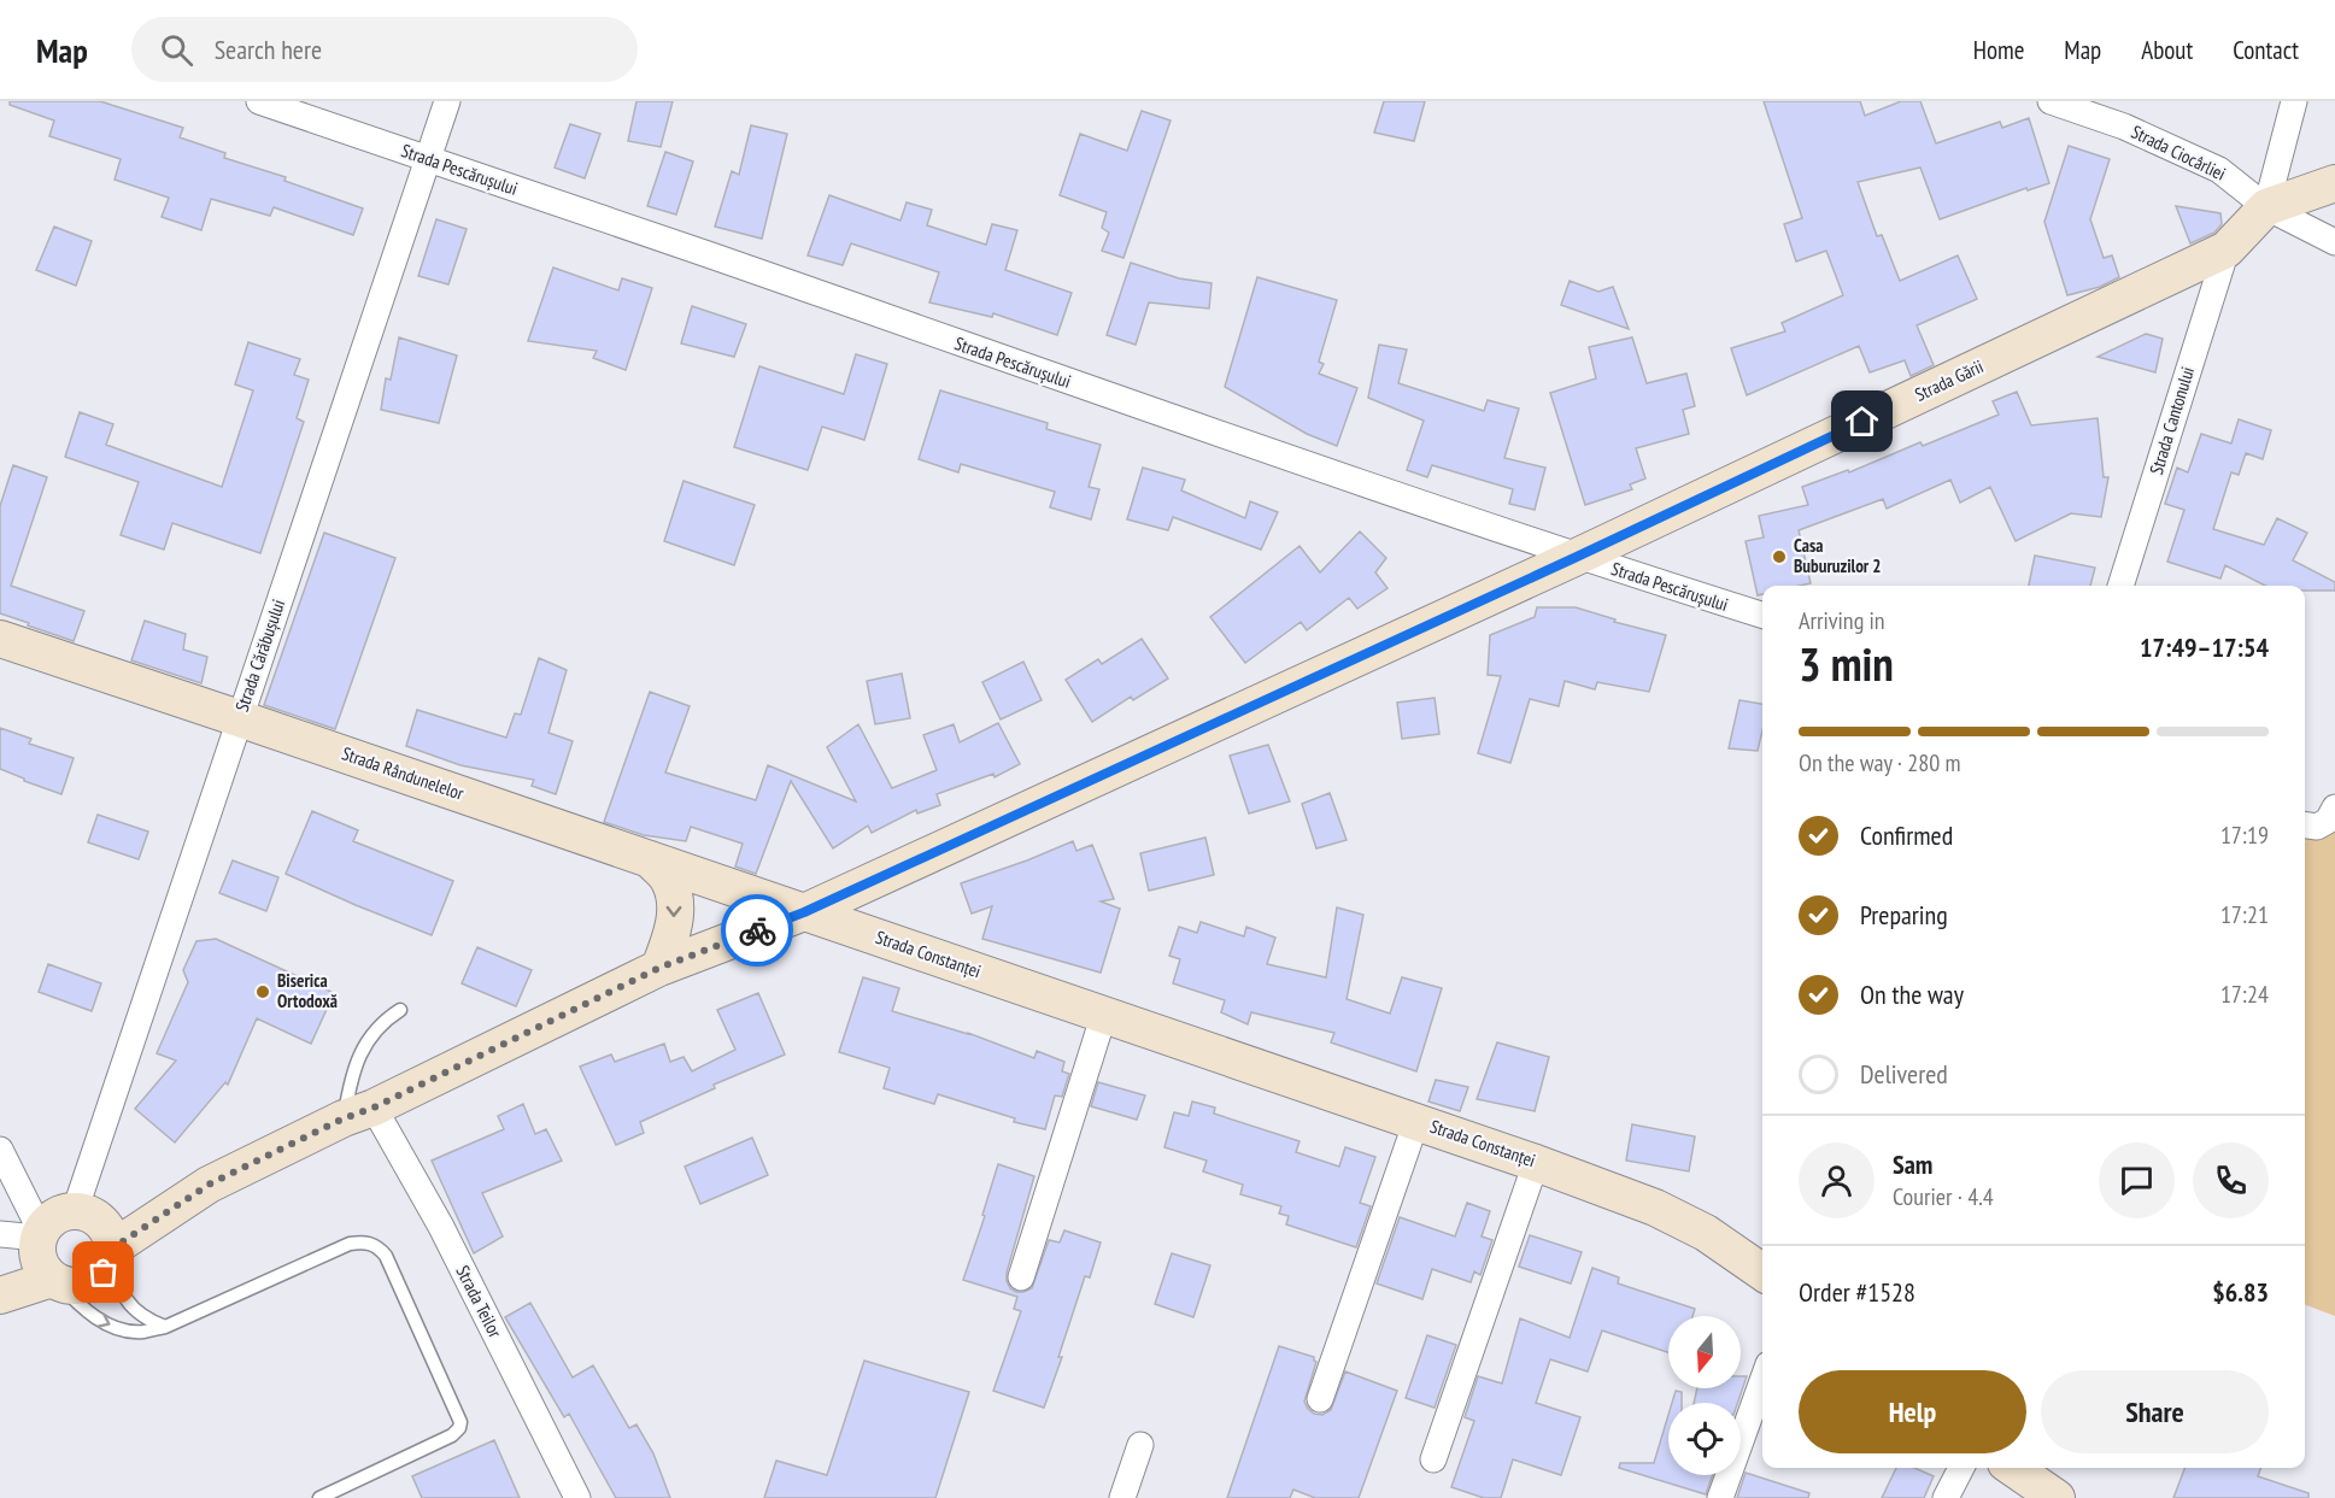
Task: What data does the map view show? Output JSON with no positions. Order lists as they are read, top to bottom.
{
  "streets": {
    "street": [
      "Strada Ciocârliei",
      "Strada Pescărușului",
      "Strada Gării",
      "Strada Cantonului",
      "Strada Cărăbușului",
      "Strada Rândunelelor",
      "Strada Constanței",
      "Strada Teilor"
    ]
  },
  "crossings": [
    ["Strada Ciocârliei", "Strada Gării"],
    ["Strada Pescărușului", "Strada Gării"],
    ["Strada Pescărușului", "Strada Cărăbușului"],
    ["Strada Gării", "Strada Cantonului"],
    ["Strada Gării", "Strada Rândunelelor"],
    ["Strada Gării", "Strada Constanței"],
    ["Strada Cărăbușului", "Strada Rândunelelor"],
    ["Strada Rândunelelor", "Strada Constanței"]
  ],
  "places": ["Casa Buburuzilor 2", "Biserica Ortodoxă"],
  "north": "bottom",
  "page": {
    "header": "Map",
    "search": "Search here",
    "nav": [
      "Home",
      "Map",
      "About",
      "Contact"
    ],
    "heading": ["3 min", "Arriving in", "17:49–17:54"],
    "panel": [
      "Sam",
      "Courier · 4.4",
      "Order #1528",
      "$6.83"
    ],
    "bar": "On the way · 280 m",
    "list": [
      ["Confirmed", "17:19"],
      ["Preparing", "17:21"],
      ["On the way", "17:24"],
      "Delivered"
    ],
    "buttons": ["Help", "Share"]
  }
}
